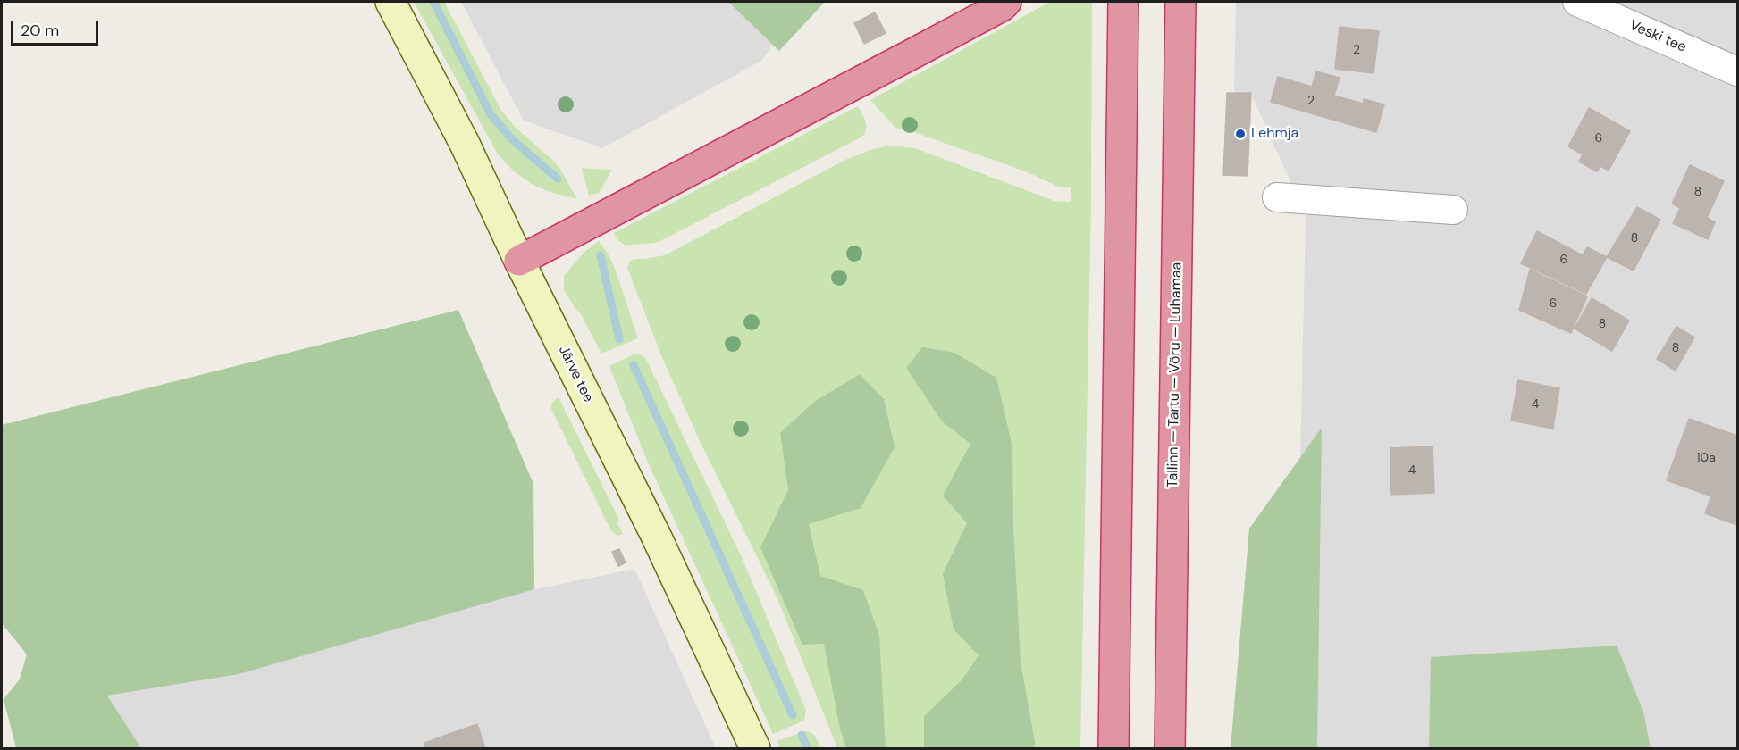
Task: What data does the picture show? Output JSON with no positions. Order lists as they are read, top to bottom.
{
  "streets": {
    "highway": ["Tallinn — Tartu — Võru — Luhamaa"],
    "street": ["Veski tee", "Järve tee"]
  },
  "places": ["Lehmja"],
  "house_numbers": [
    "2",
    "2",
    "6",
    "8",
    "8",
    "6",
    "6",
    "8",
    "8",
    "4",
    "10a",
    "4"
  ],
  "scale_bar": "20 m"
}
